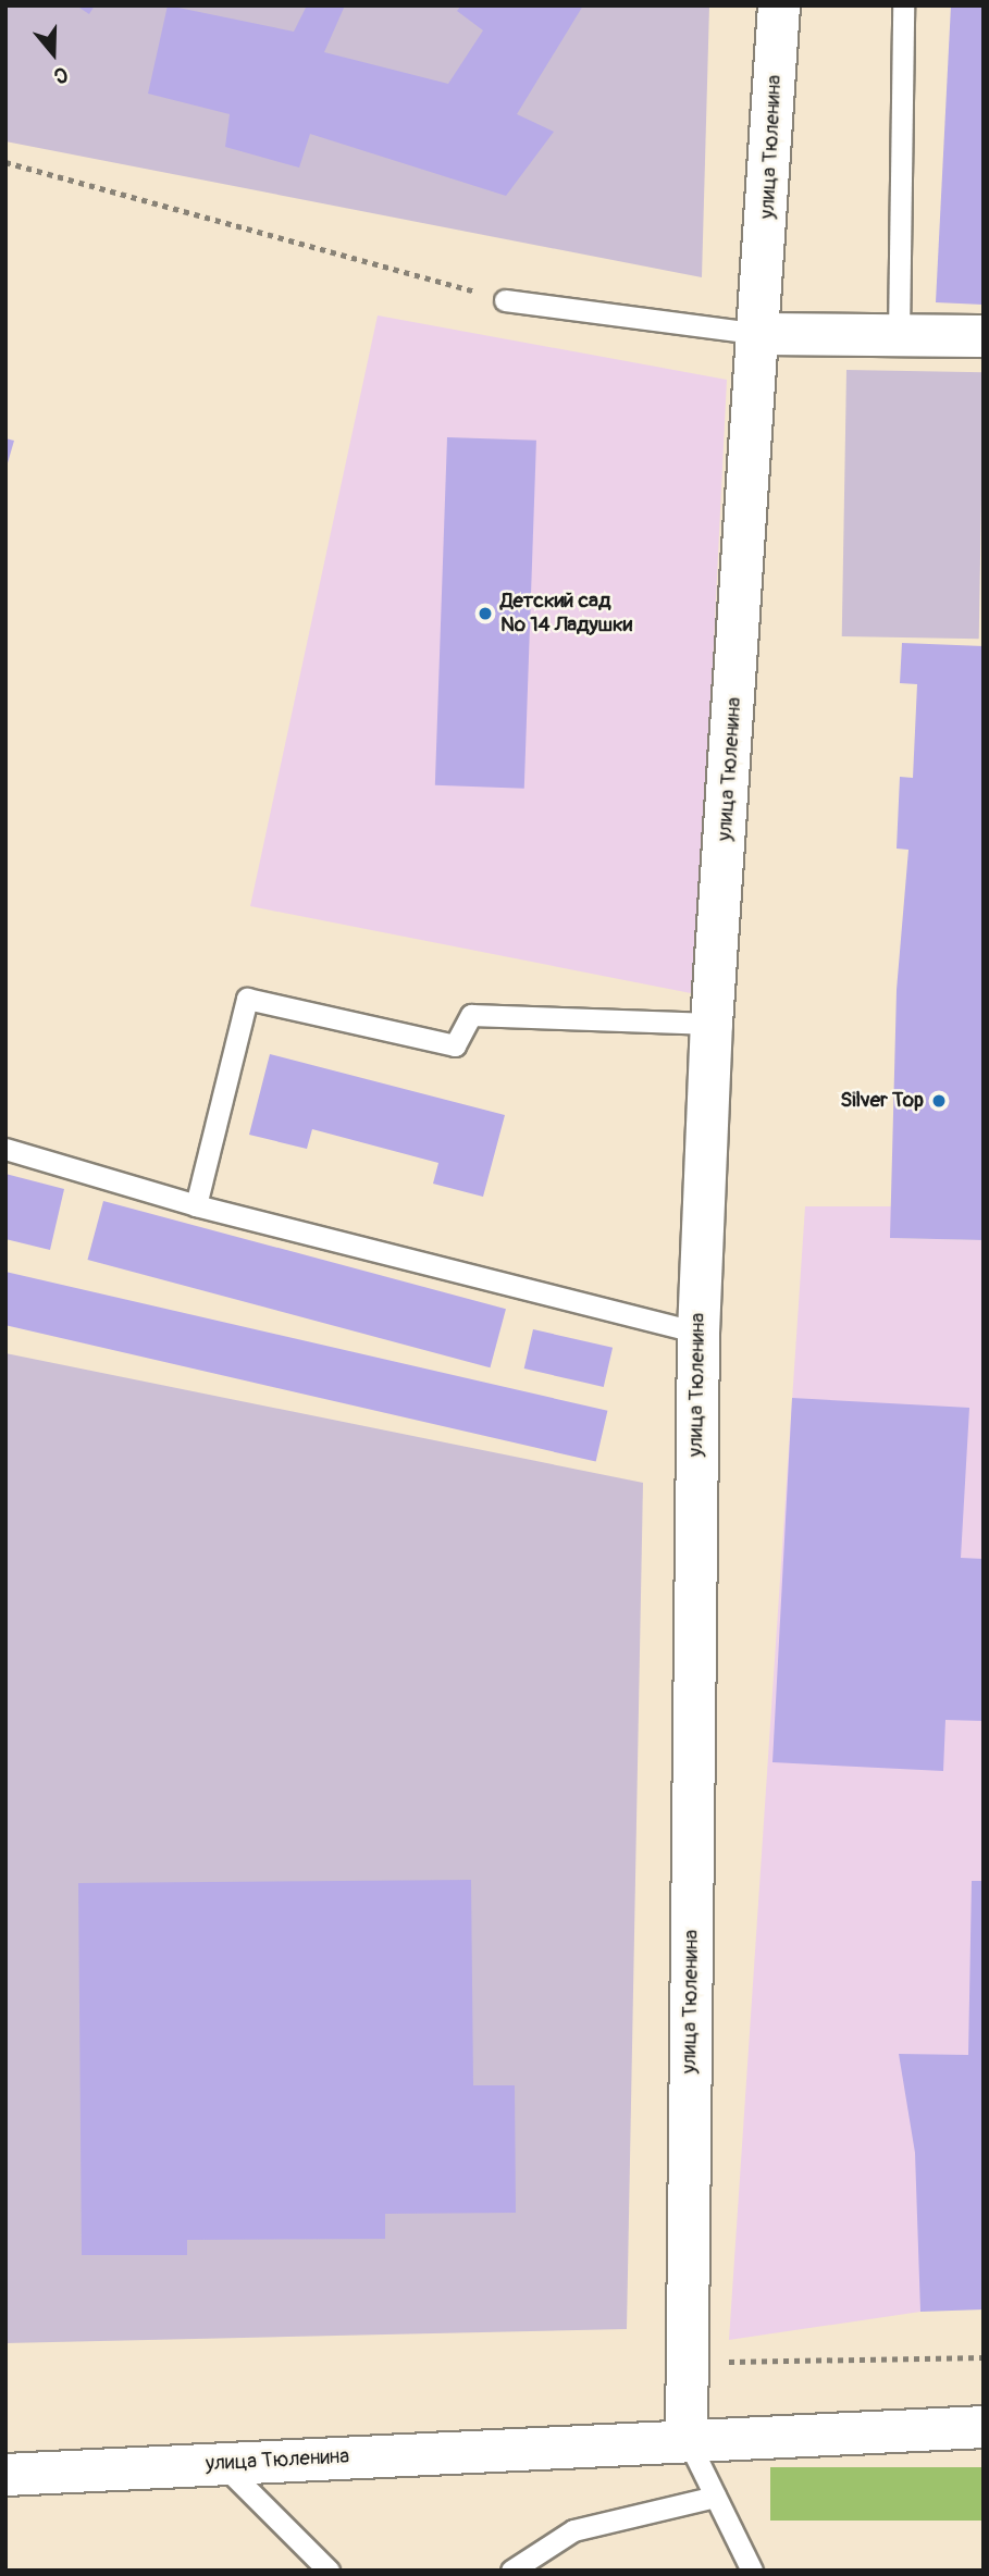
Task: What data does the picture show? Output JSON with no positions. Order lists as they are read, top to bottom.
{
  "streets": {
    "street": ["улица Тюленина"]
  },
  "places": ["Детский сад № 14 Ладушки", "Silver Top"],
  "north": "bottom"
}
